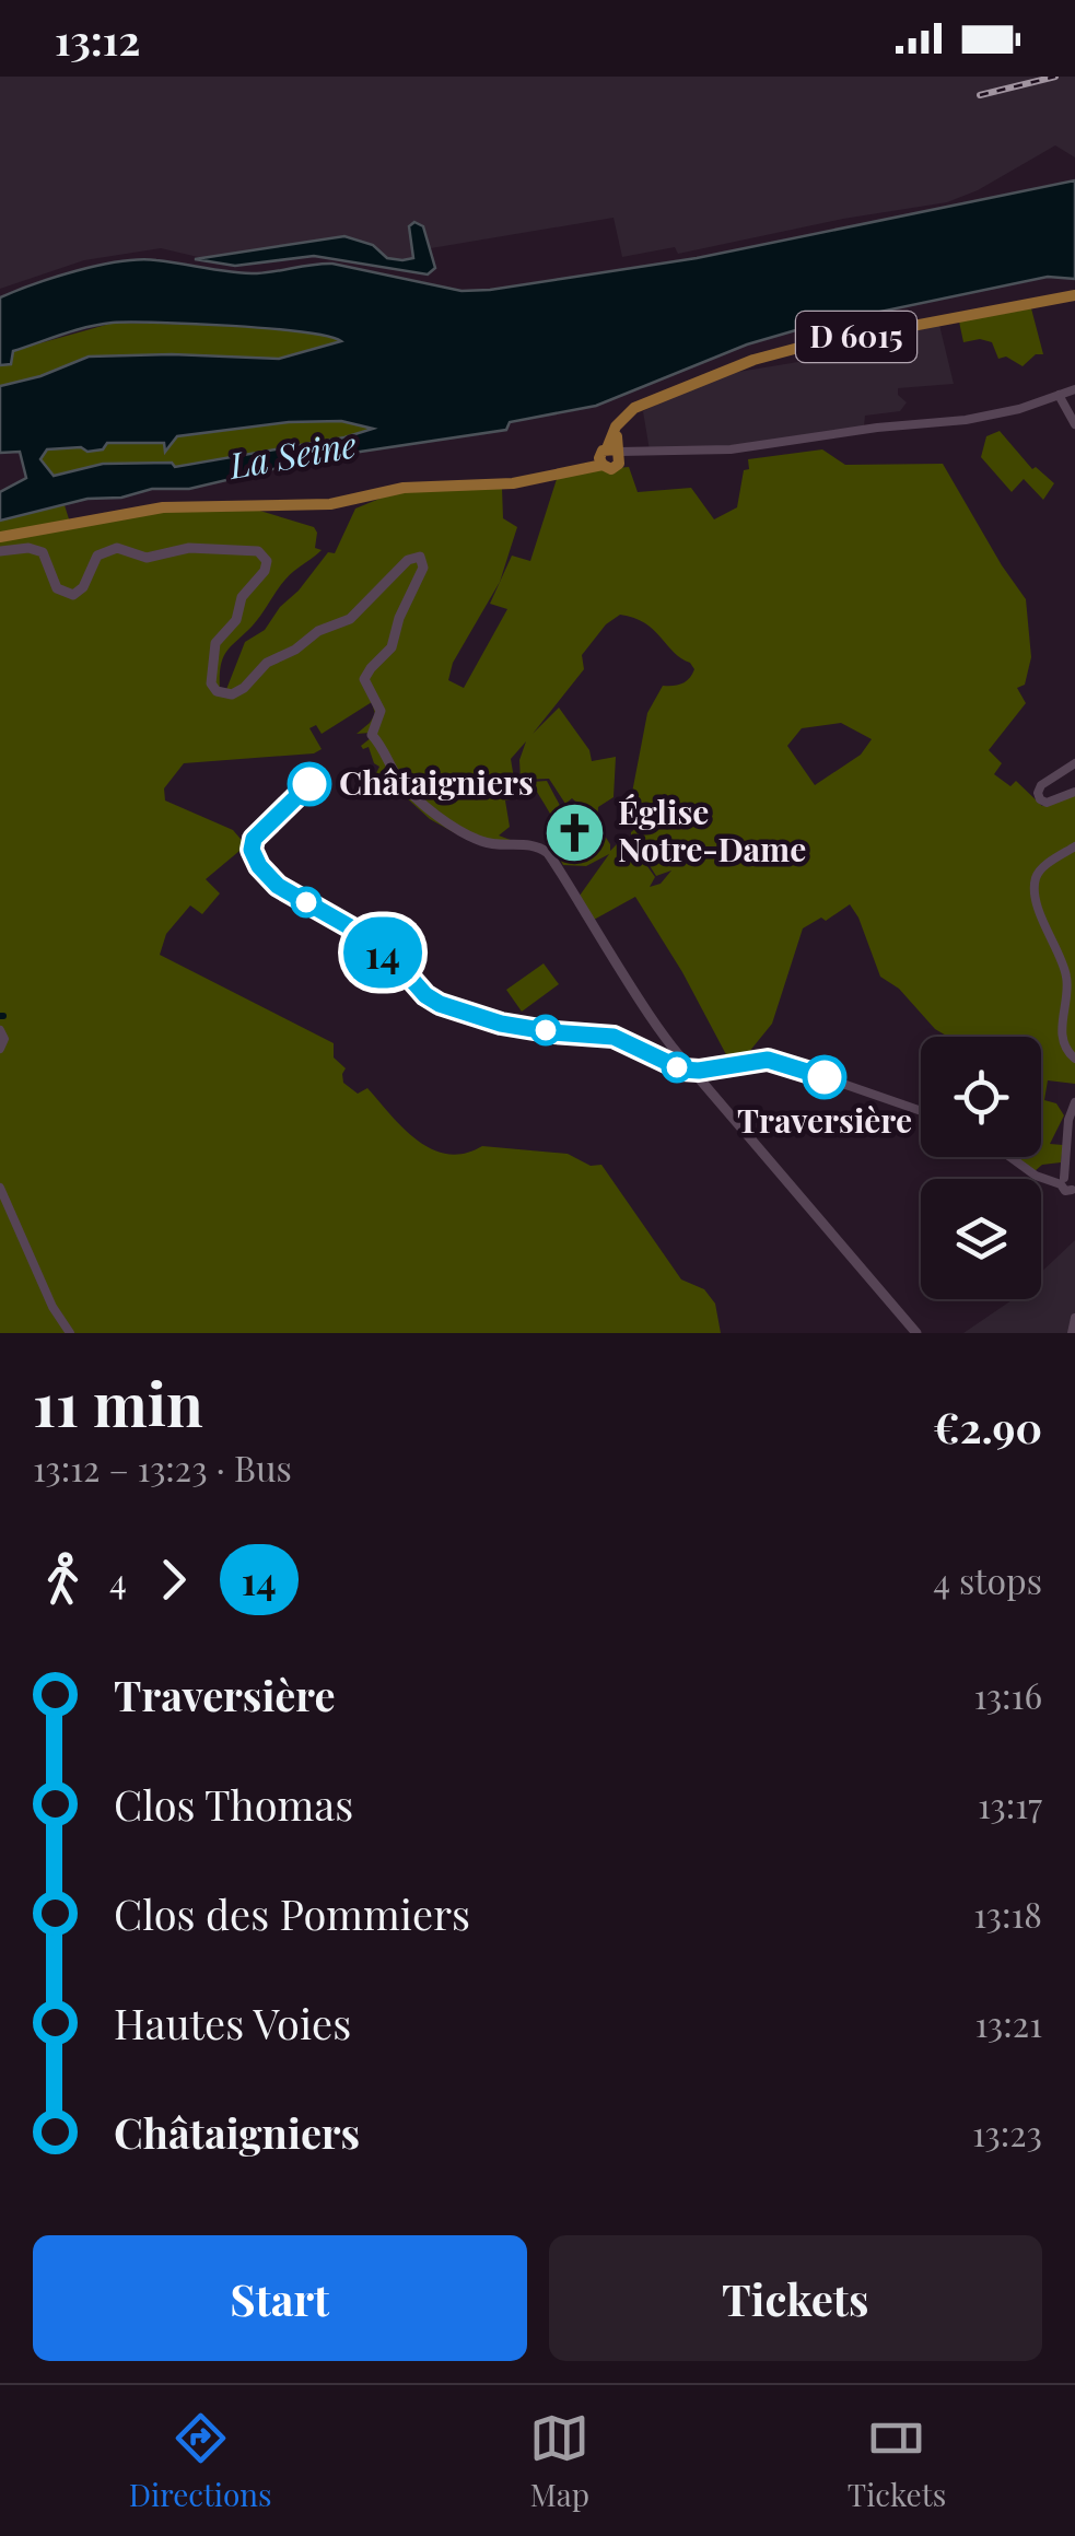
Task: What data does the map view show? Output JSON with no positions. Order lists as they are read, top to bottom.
{
  "streets": {
    "main road": ["D 6015"]
  },
  "water": ["La Seine"],
  "places": {
    "other": ["Châtaigniers", "Traversière"],
    "church": ["Église Notre-Dame"]
  },
  "lines": ["bus line 14"],
  "page": {
    "status": "13:12",
    "on_map": "14",
    "heading": ["11 min", "13:12 – 13:23 · Bus", "€2.90"],
    "legs": ["4", "14", "4 stops"],
    "list": [
      {
        "name": "Traversière",
        "value": "13:16"
      },
      {
        "name": "Clos Thomas",
        "value": "13:17"
      },
      {
        "name": "Clos des Pommiers",
        "value": "13:18"
      },
      {
        "name": "Hautes Voies",
        "value": "13:21"
      },
      {
        "name": "Châtaigniers",
        "value": "13:23"
      }
    ],
    "buttons": ["Start", "Tickets"],
    "tabs": ["Directions", "Map", "Tickets"]
  }
}
